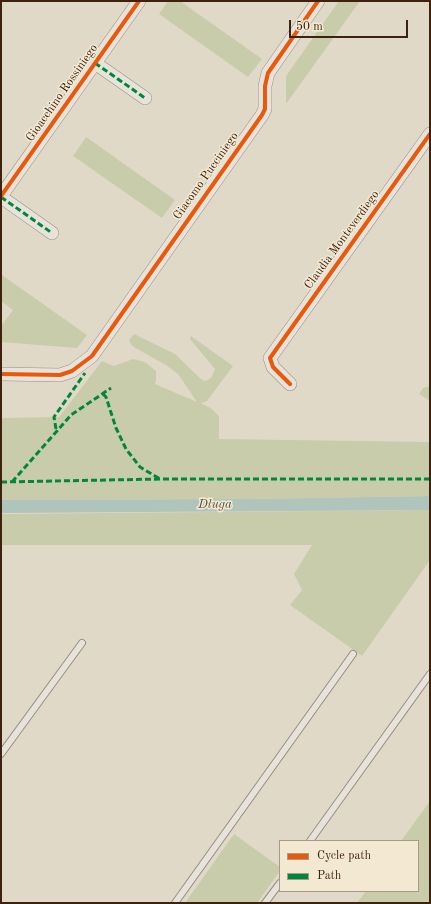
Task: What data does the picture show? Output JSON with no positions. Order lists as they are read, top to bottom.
{
  "streets": {
    "street": ["Gioacchino Rossiniego", "Giacomo Pucciniego", "Claudia Monteverdiego"]
  },
  "water": ["Długa"],
  "legend": ["Cycle path", "Path"],
  "scale_bar": "50 m"
}
